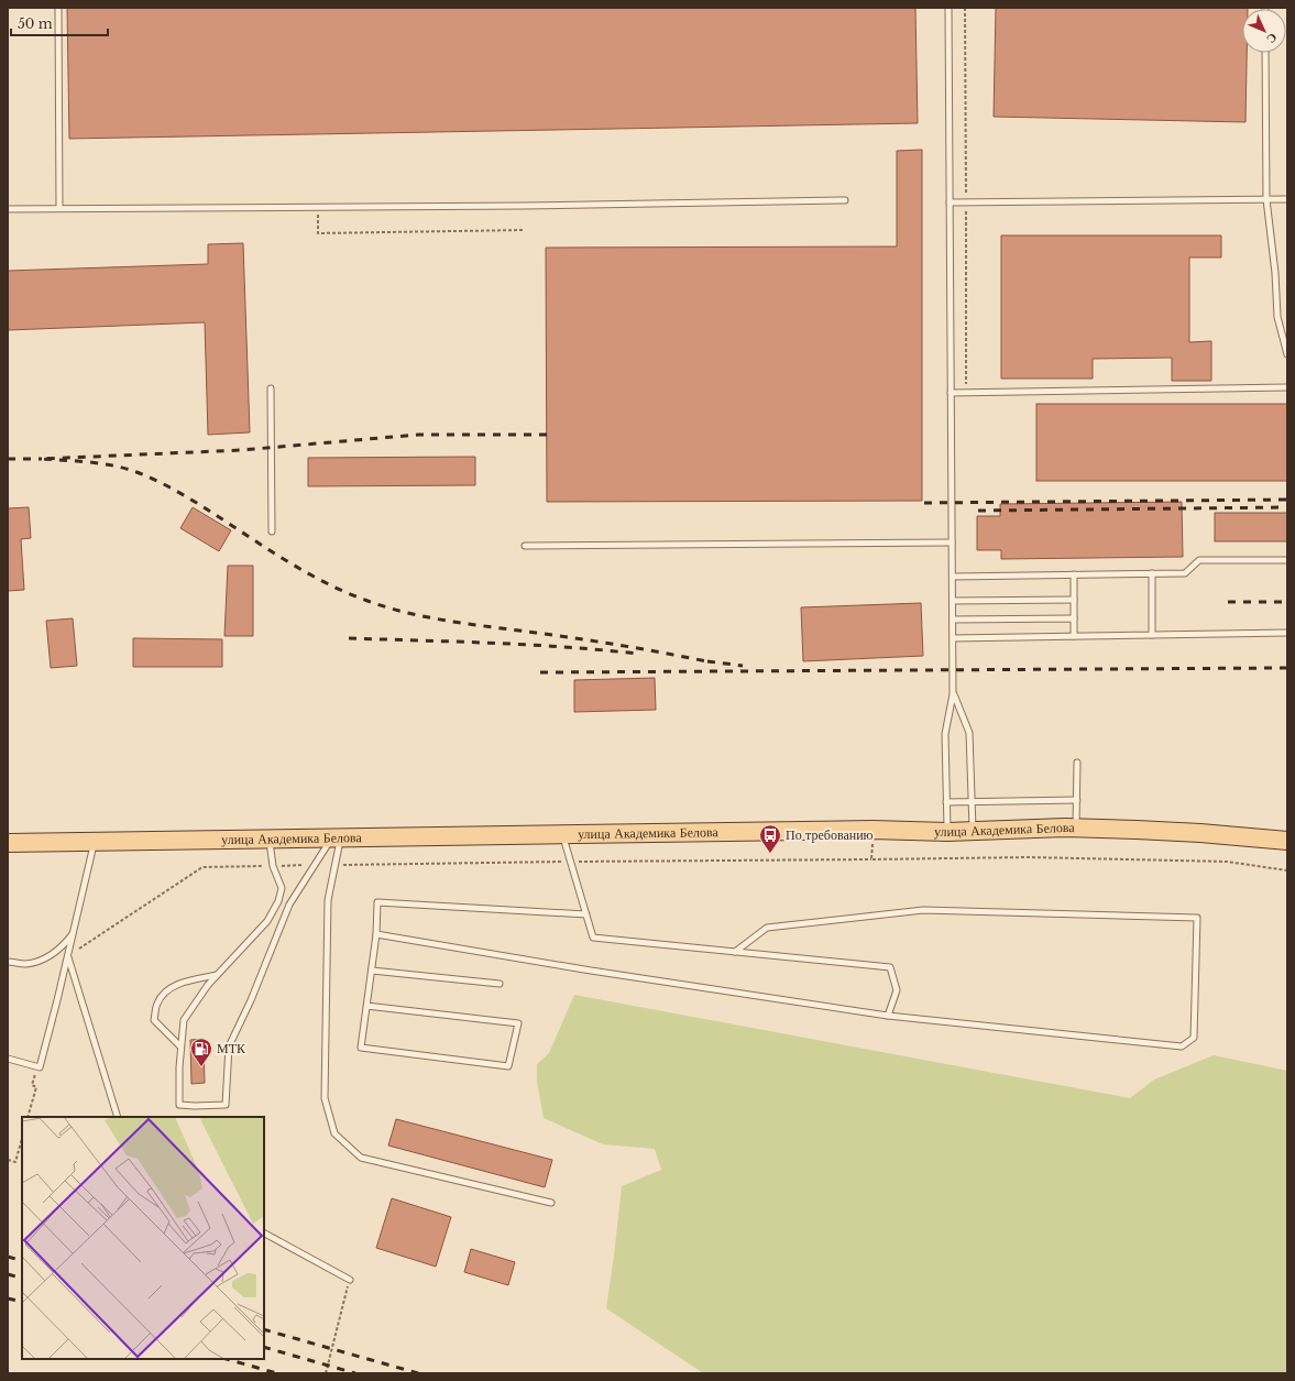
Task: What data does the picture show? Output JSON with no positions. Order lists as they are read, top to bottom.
{
  "streets": {
    "main road": ["улица Академика Белова"]
  },
  "places": {
    "bus stop": ["По требованию"],
    "fuel station": ["МТК"]
  },
  "scale_bar": "50 m",
  "north": "bottom right"
}
